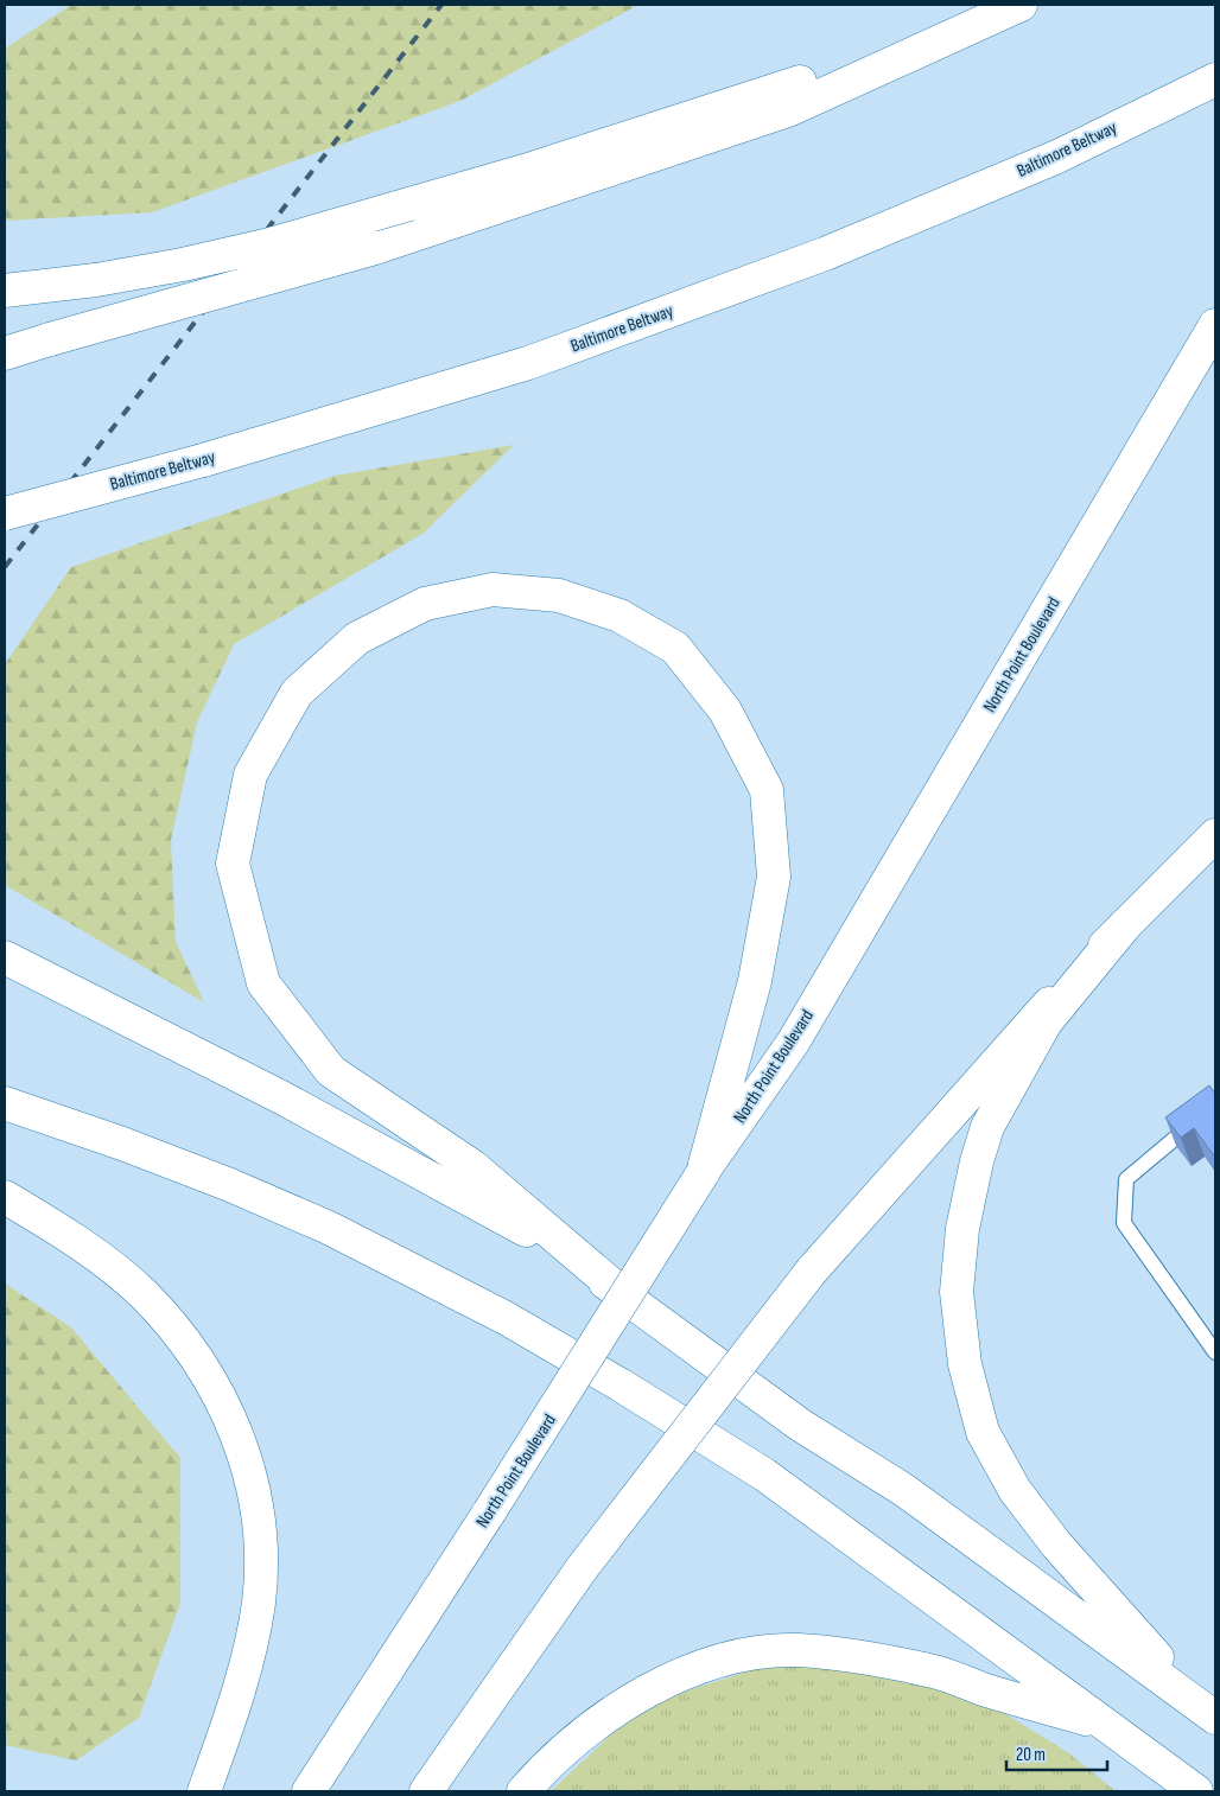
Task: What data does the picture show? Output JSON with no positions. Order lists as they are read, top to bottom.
{
  "streets": {
    "main road": ["Baltimore Beltway", "North Point Boulevard"]
  },
  "scale_bar": "20 m"
}
